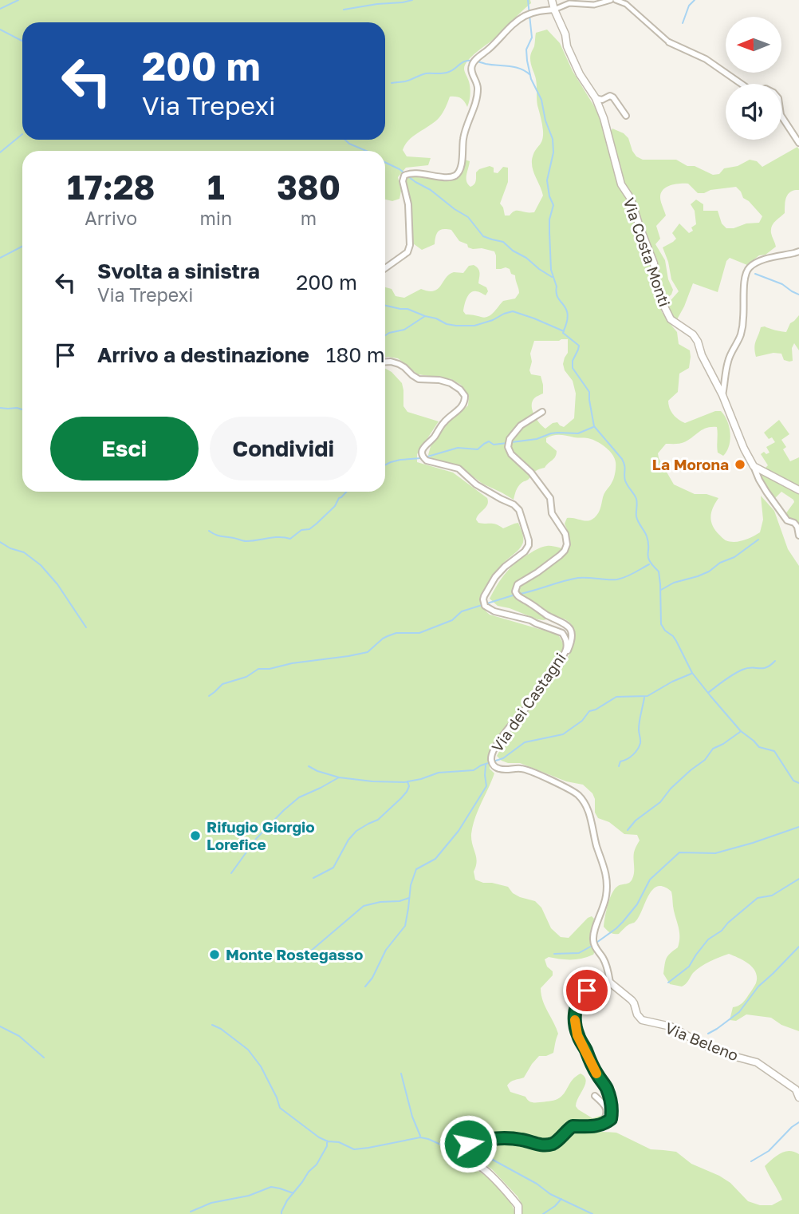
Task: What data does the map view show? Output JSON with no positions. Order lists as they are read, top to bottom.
{
  "streets": {
    "street": ["Via Costa Monti", "Via dei Castagni", "Via Beleno"]
  },
  "crossings": [
    ["Via dei Castagni", "Via Beleno"]
  ],
  "places": ["La Morona", "Rifugio Giorgio Lorefice", "Monte Rostegasso"],
  "north": "left",
  "page": {
    "turn": ["200 m", "Via Trepexi"],
    "eta": [
      "17:28",
      "Arrivo",
      "1",
      "min",
      "380",
      "m"
    ],
    "list": [
      {
        "name": "Svolta a sinistra",
        "note": "Via Trepexi",
        "value": "200 m"
      },
      {
        "name": "Arrivo a destinazione",
        "value": "180 m"
      }
    ],
    "buttons": ["Esci", "Condividi"]
  }
}
